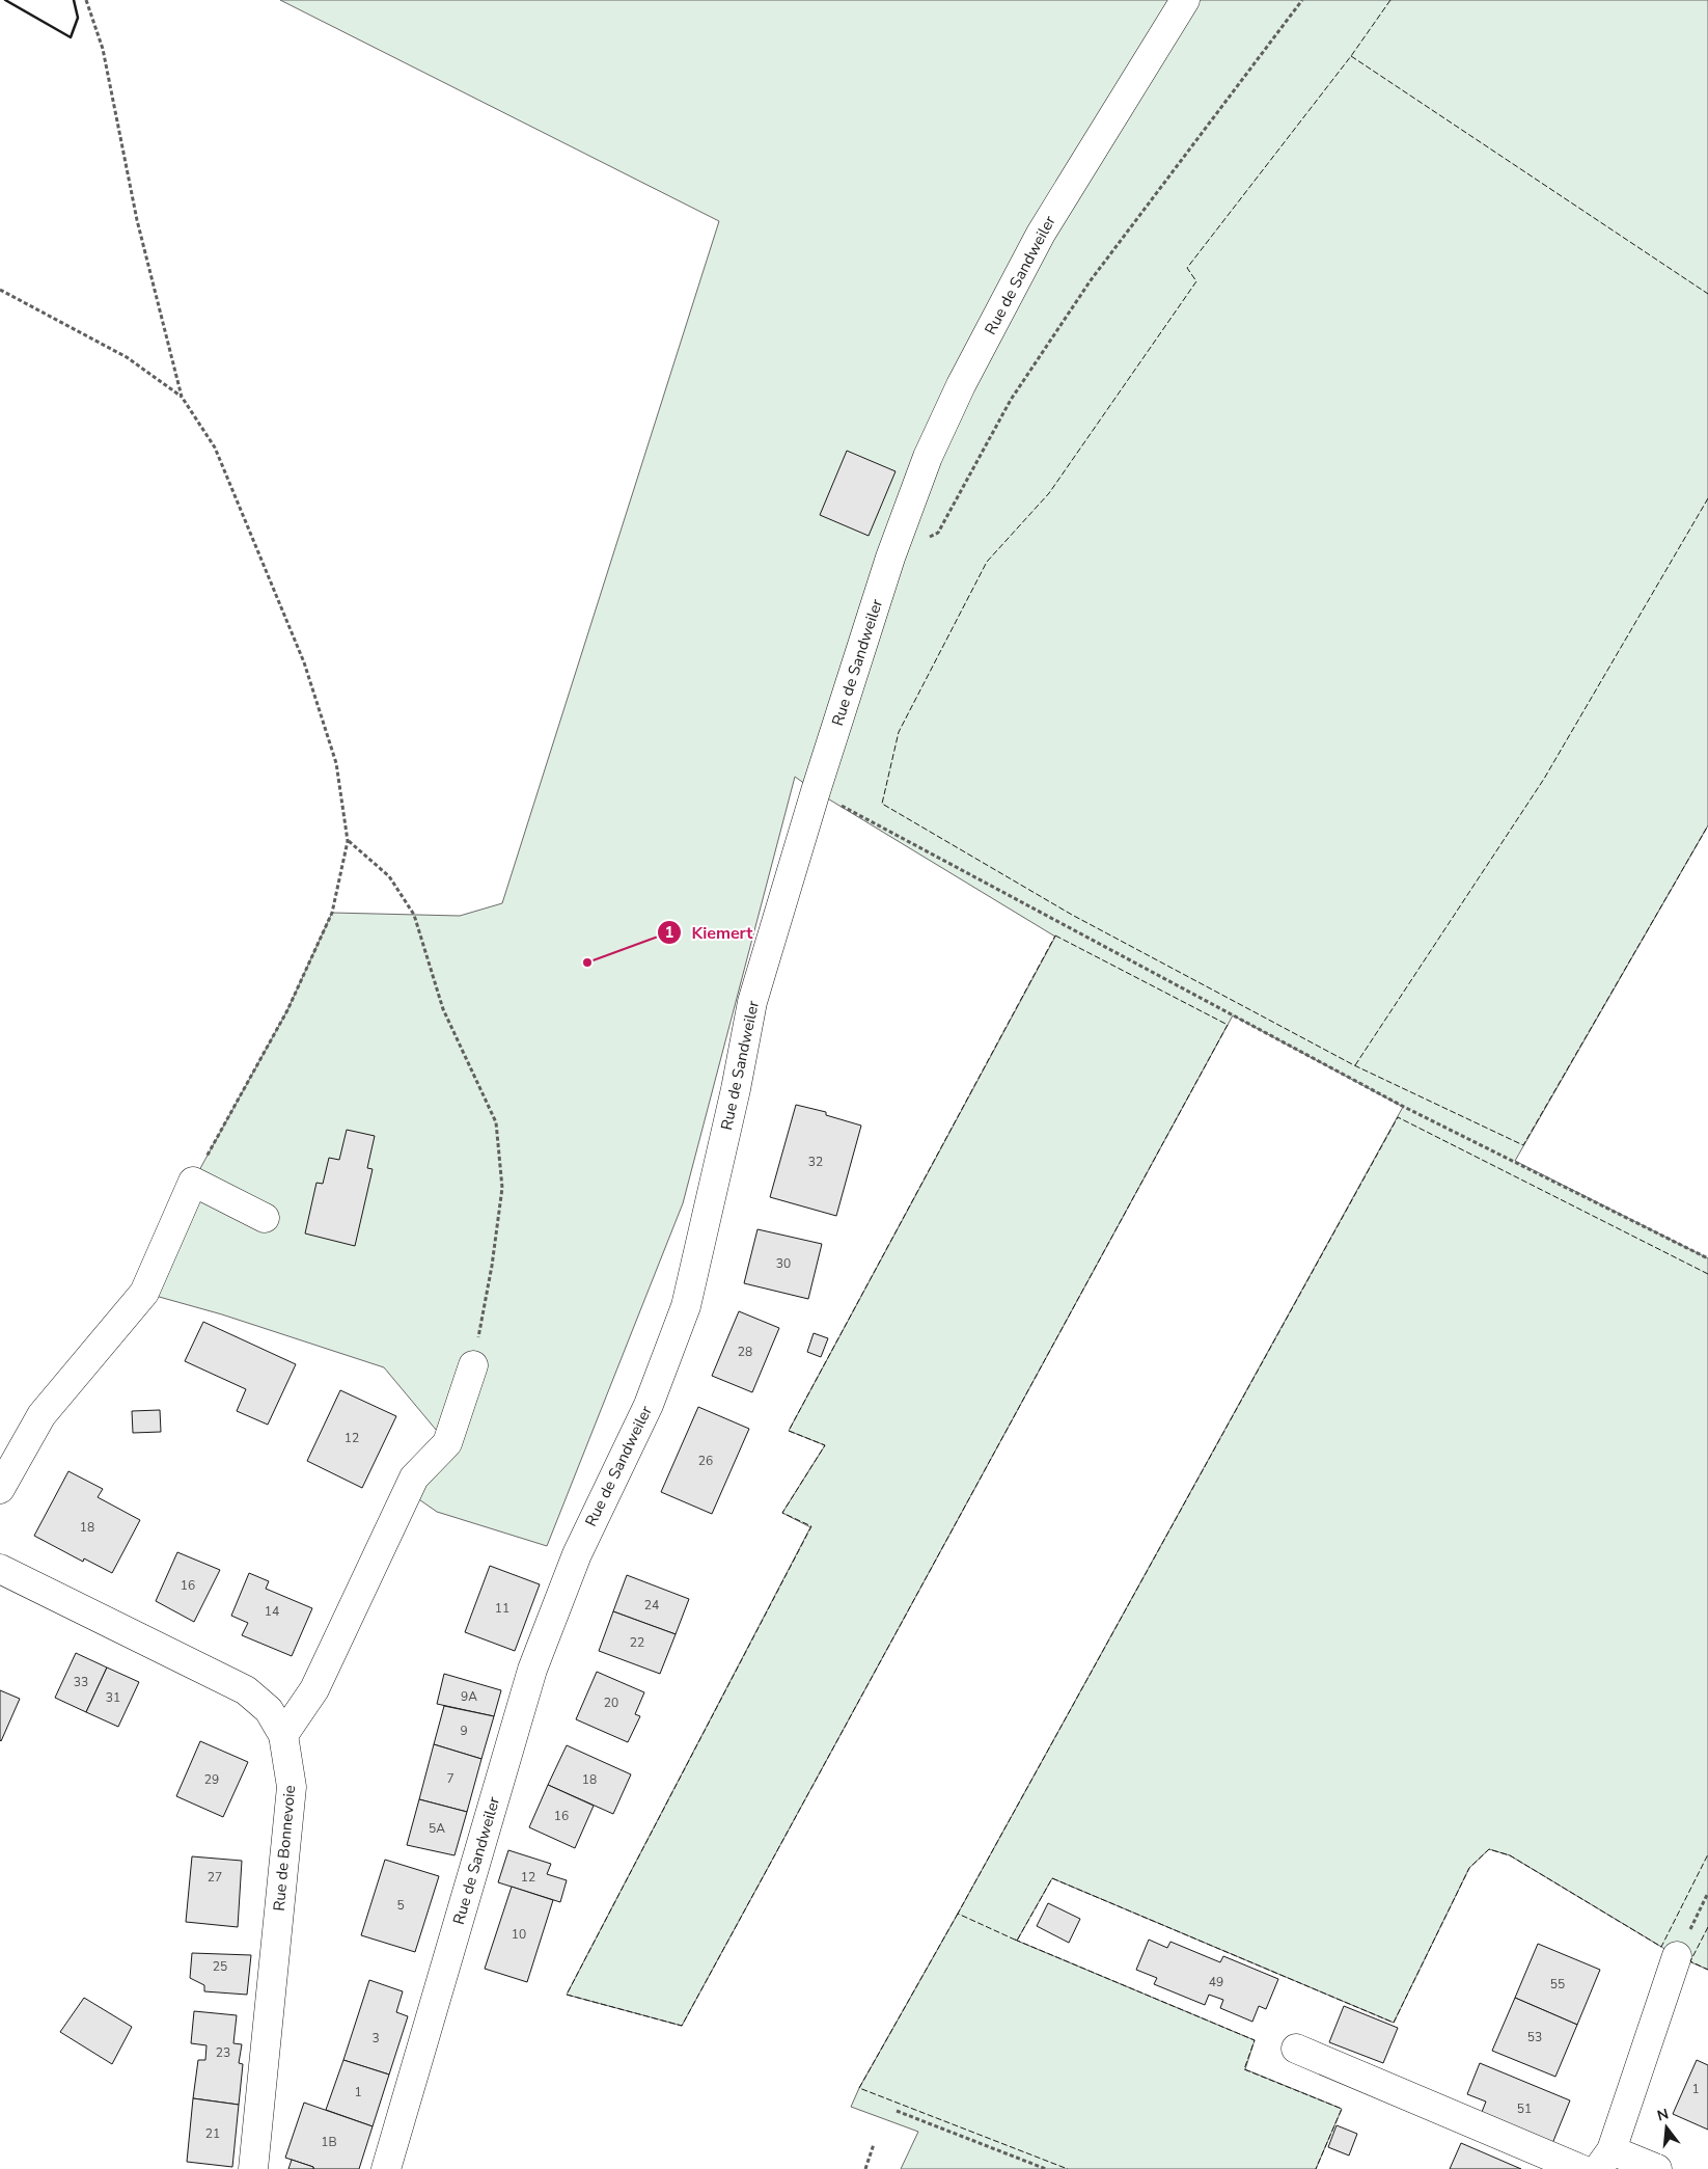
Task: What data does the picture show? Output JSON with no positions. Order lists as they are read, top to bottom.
{
  "streets": {
    "main road": ["Rue de Sandweiler", "Rue de Bonnevoie"]
  },
  "places": ["Kiemert"],
  "house_numbers": [
    "32",
    "30",
    "28",
    "12",
    "26",
    "18",
    "16",
    "24",
    "11",
    "14",
    "22",
    "33",
    "9A",
    "31",
    "20",
    "9",
    "7",
    "29",
    "18",
    "16",
    "5A",
    "27",
    "12",
    "5",
    "10",
    "25",
    "49",
    "55",
    "53",
    "3",
    "23",
    "1",
    "1",
    "51",
    "21",
    "1B"
  ],
  "north": "top"
}
